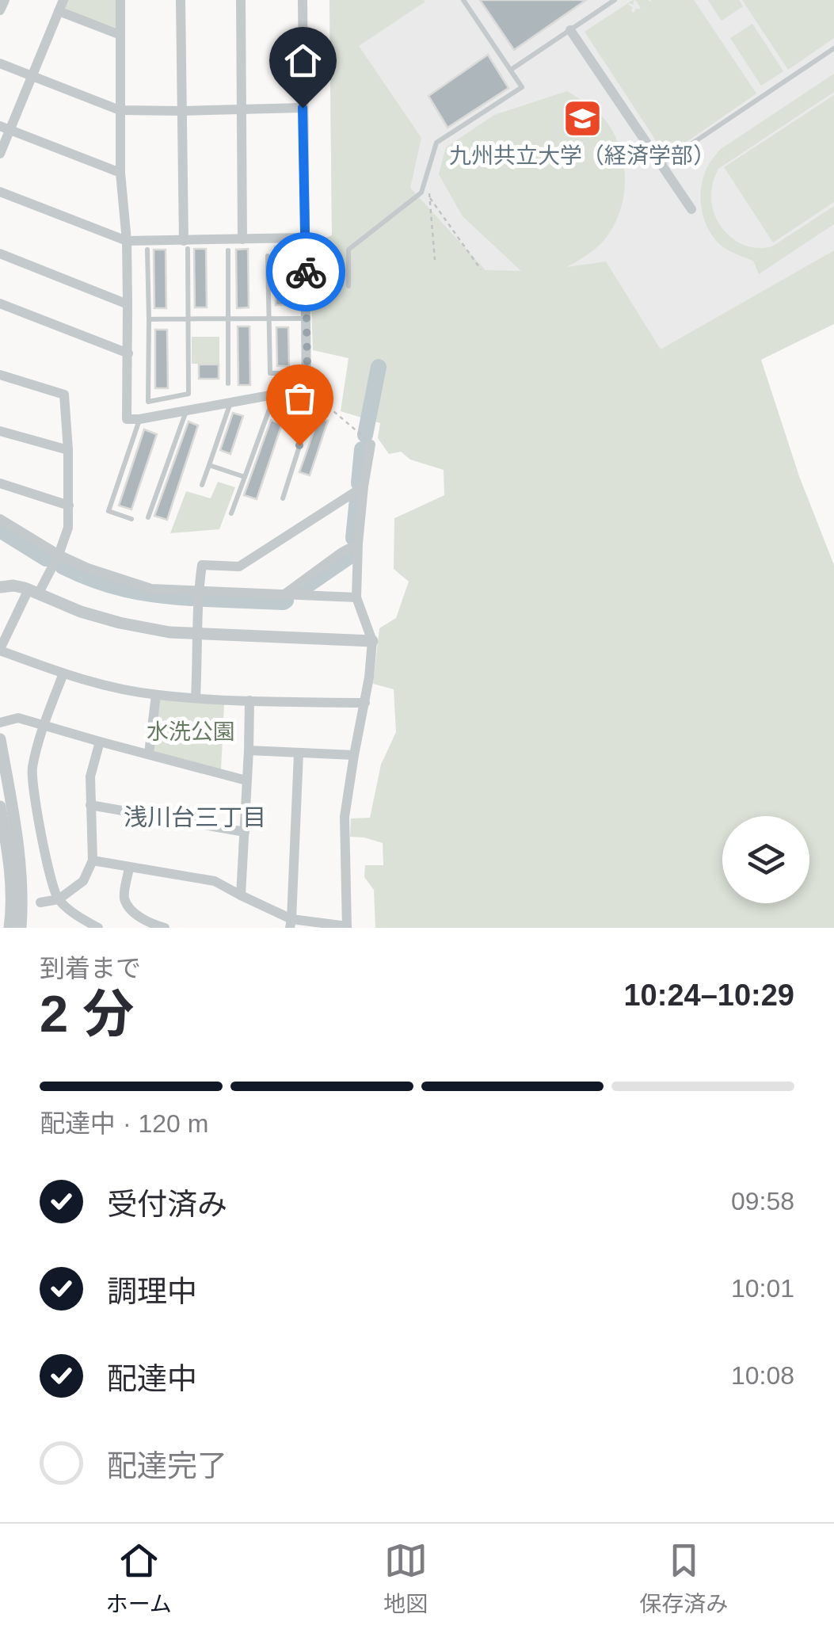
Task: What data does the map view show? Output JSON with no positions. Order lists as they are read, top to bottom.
{
  "districts": ["浅川台三丁目"],
  "parks": ["水洗公園"],
  "places": {
    "school or university": ["九州共立大学（経済学部）"]
  },
  "page": {
    "heading": ["2 分", "到着まで", "10:24–10:29"],
    "bar": "配達中 · 120 m",
    "list": [
      ["受付済み", "09:58"],
      ["調理中", "10:01"],
      ["配達中", "10:08"],
      "配達完了"
    ],
    "tabs": ["ホーム", "地図", "保存済み"]
  }
}
